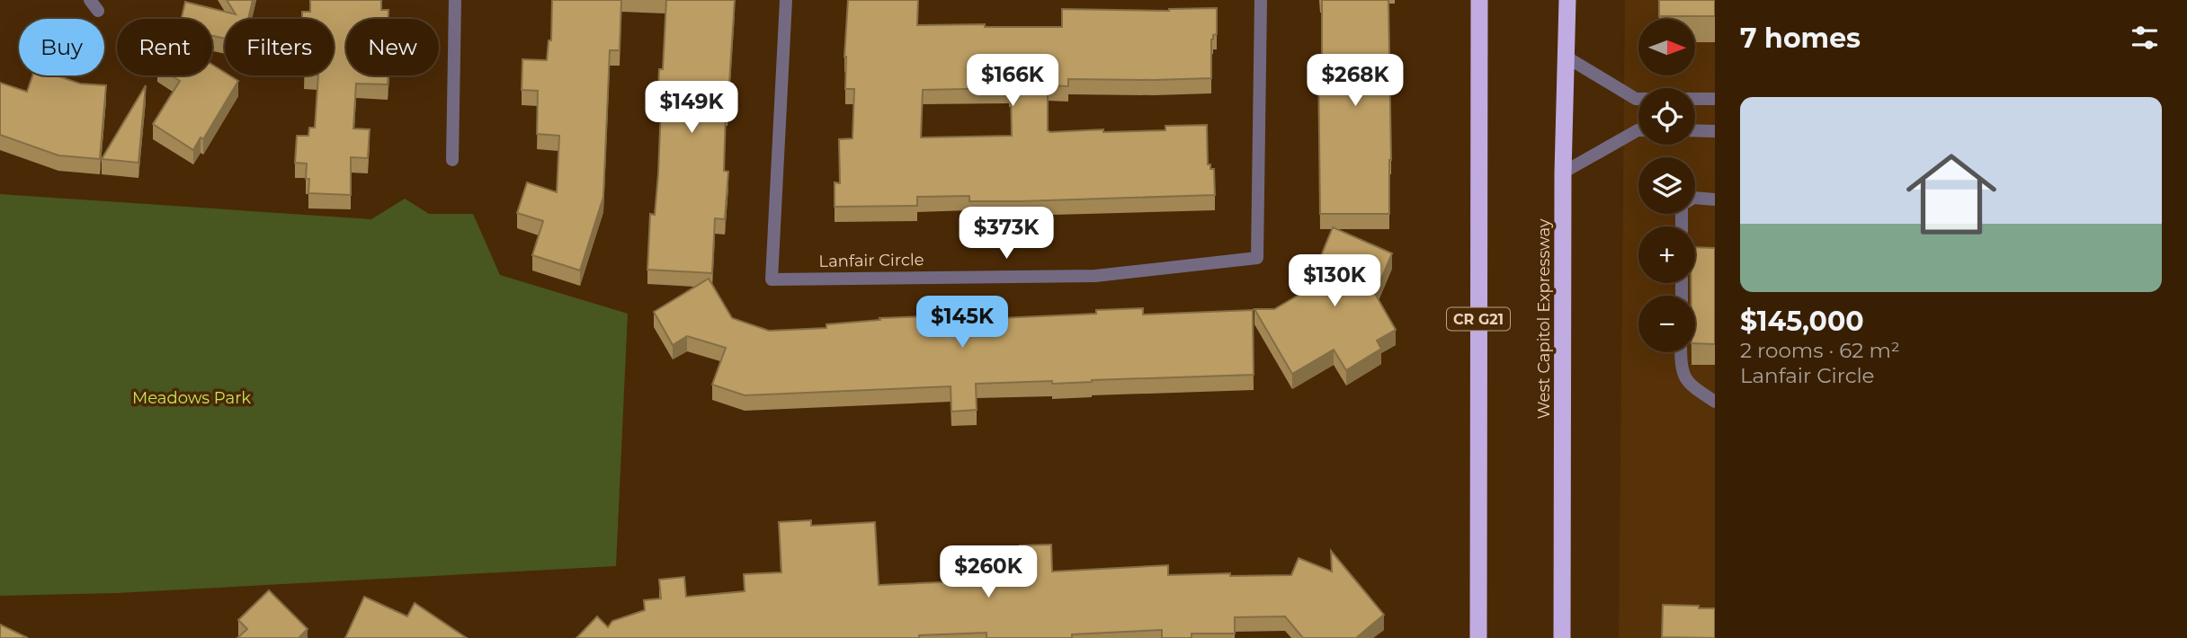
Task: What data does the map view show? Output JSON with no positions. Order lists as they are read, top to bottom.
{
  "streets": {
    "highway": ["CR G21", "West Capitol Expressway"],
    "street": ["Lanfair Circle"]
  },
  "parks": ["Meadows Park"],
  "north": "right",
  "page": {
    "heading": "7 homes",
    "map_buttons": ["+", "−"],
    "chip": [
      "Buy",
      "Rent",
      "Filters",
      "New"
    ],
    "price": [
      "$166K",
      "$268K",
      "$149K",
      "$373K",
      "$130K",
      "$145K",
      "$260K"
    ],
    "list": [
      {
        "name": "$145,000",
        "note": "2 rooms · 62 m² · Lanfair Circle"
      }
    ]
  }
}
